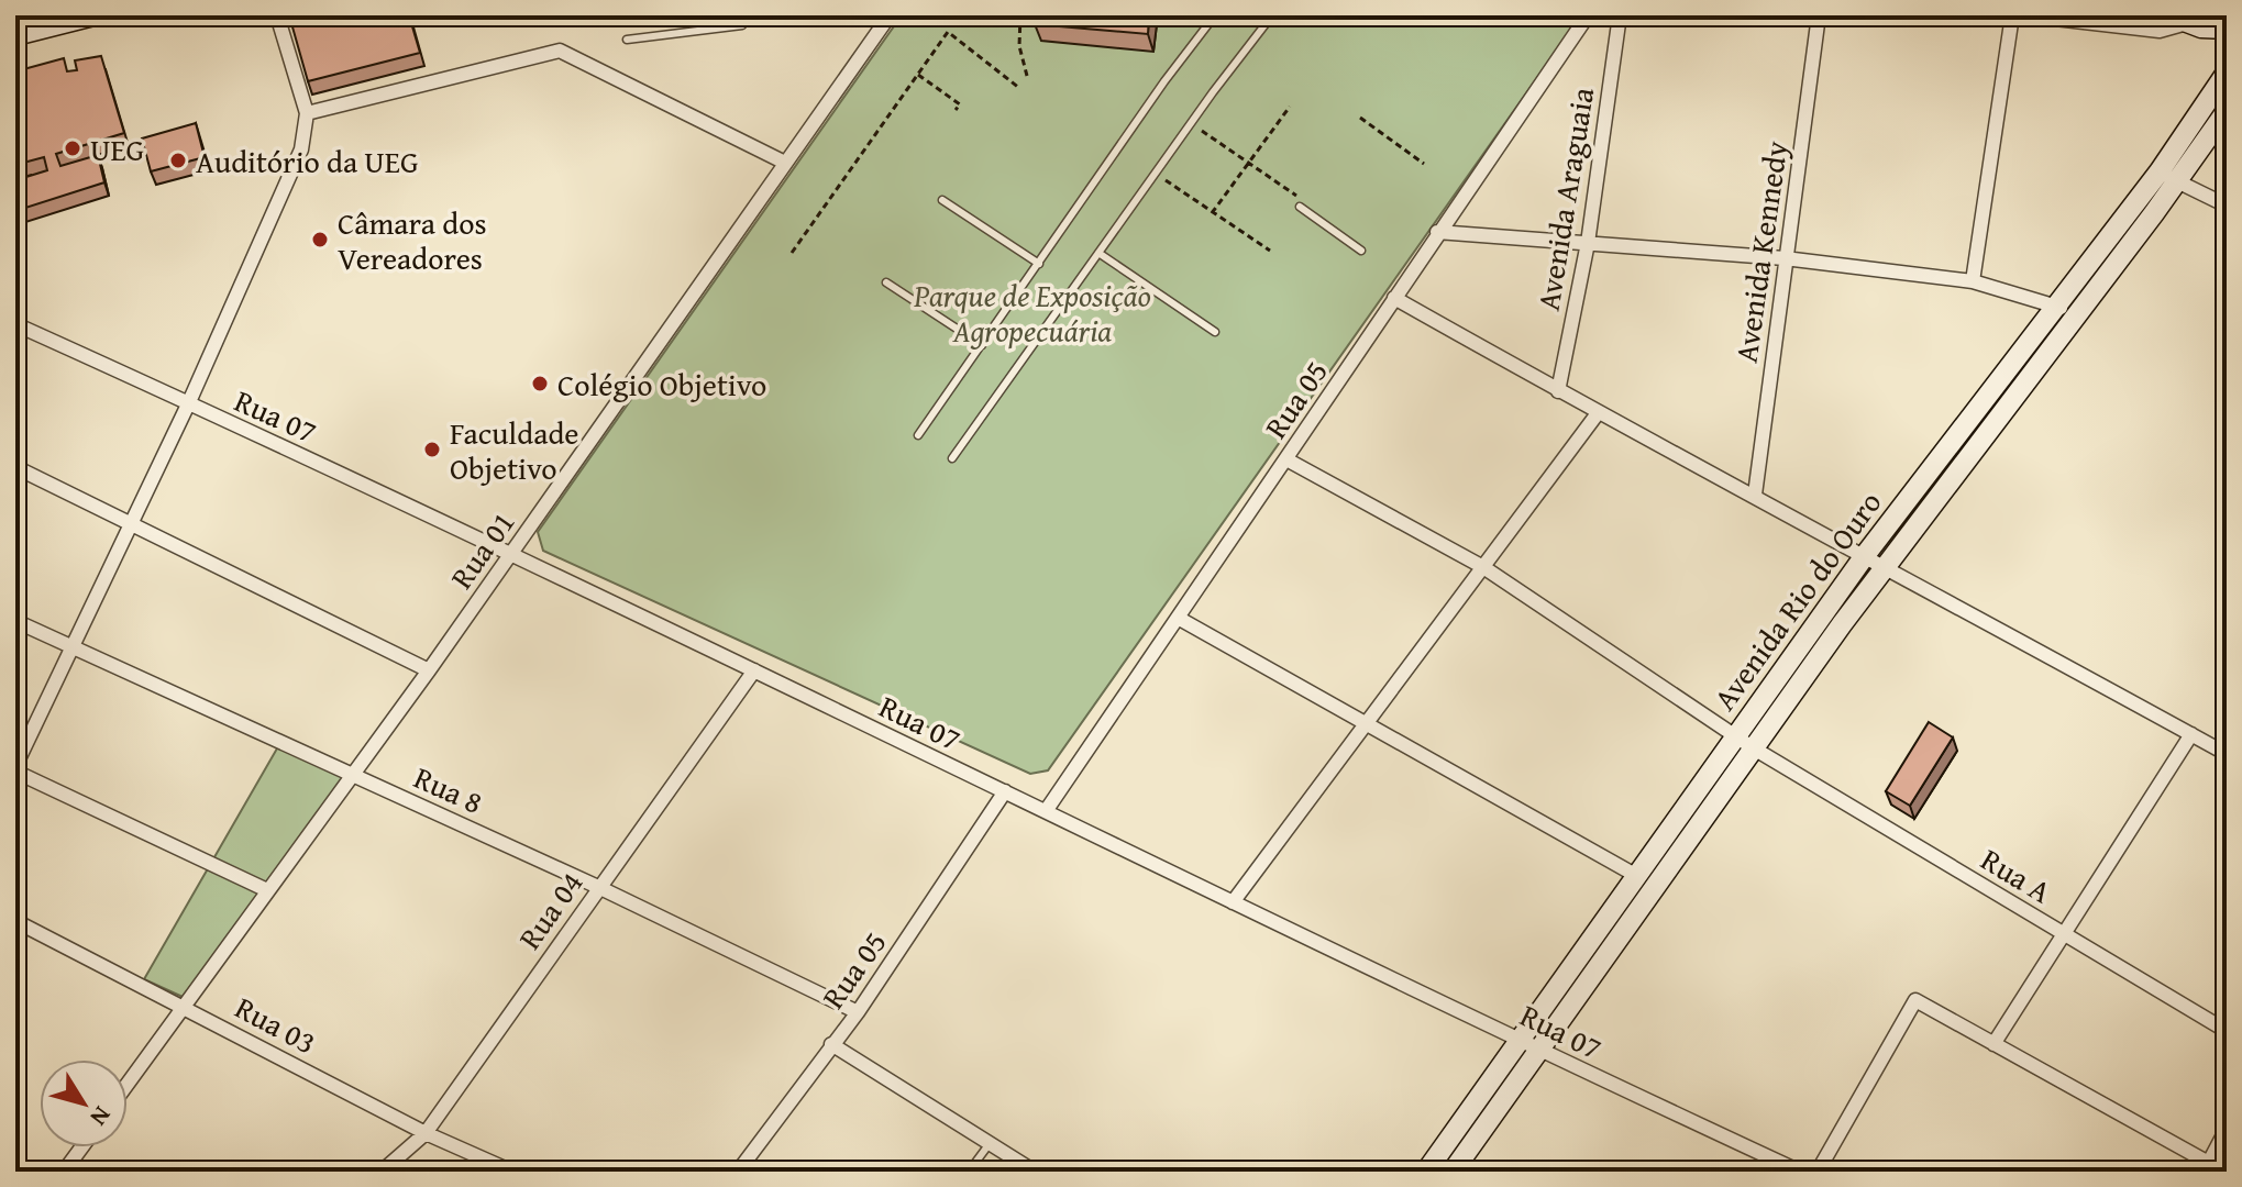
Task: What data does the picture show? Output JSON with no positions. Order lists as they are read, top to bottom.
{
  "streets": {
    "main road": ["Avenida Rio do Ouro"],
    "street": [
      "Avenida Araguaia",
      "Avenida Kennedy",
      "Rua 05",
      "Rua 07",
      "Rua 01",
      "Rua 8",
      "Rua A",
      "Rua 04",
      "Rua 03"
    ]
  },
  "crossings": [
    ["Rua 05", "Rua 07"],
    ["Rua 05", "Rua 8"],
    ["Rua 05", "Rua A"],
    ["Rua 07", "Rua 01"],
    ["Rua 07", "Avenida Rio do Ouro"],
    ["Rua 07", "Rua 04"],
    ["Rua 01", "Rua 8"],
    ["Rua 01", "Rua 03"],
    ["Avenida Rio do Ouro", "Rua A"],
    ["Rua 8", "Rua 04"],
    ["Rua 04", "Rua 03"]
  ],
  "parks": ["Parque de Exposição Agropecuária"],
  "places": [
    "UEG",
    "Auditório da UEG",
    "Câmara dos Vereadores",
    "Colégio Objetivo",
    "Faculdade Objetivo"
  ],
  "north": "bottom right"
}
